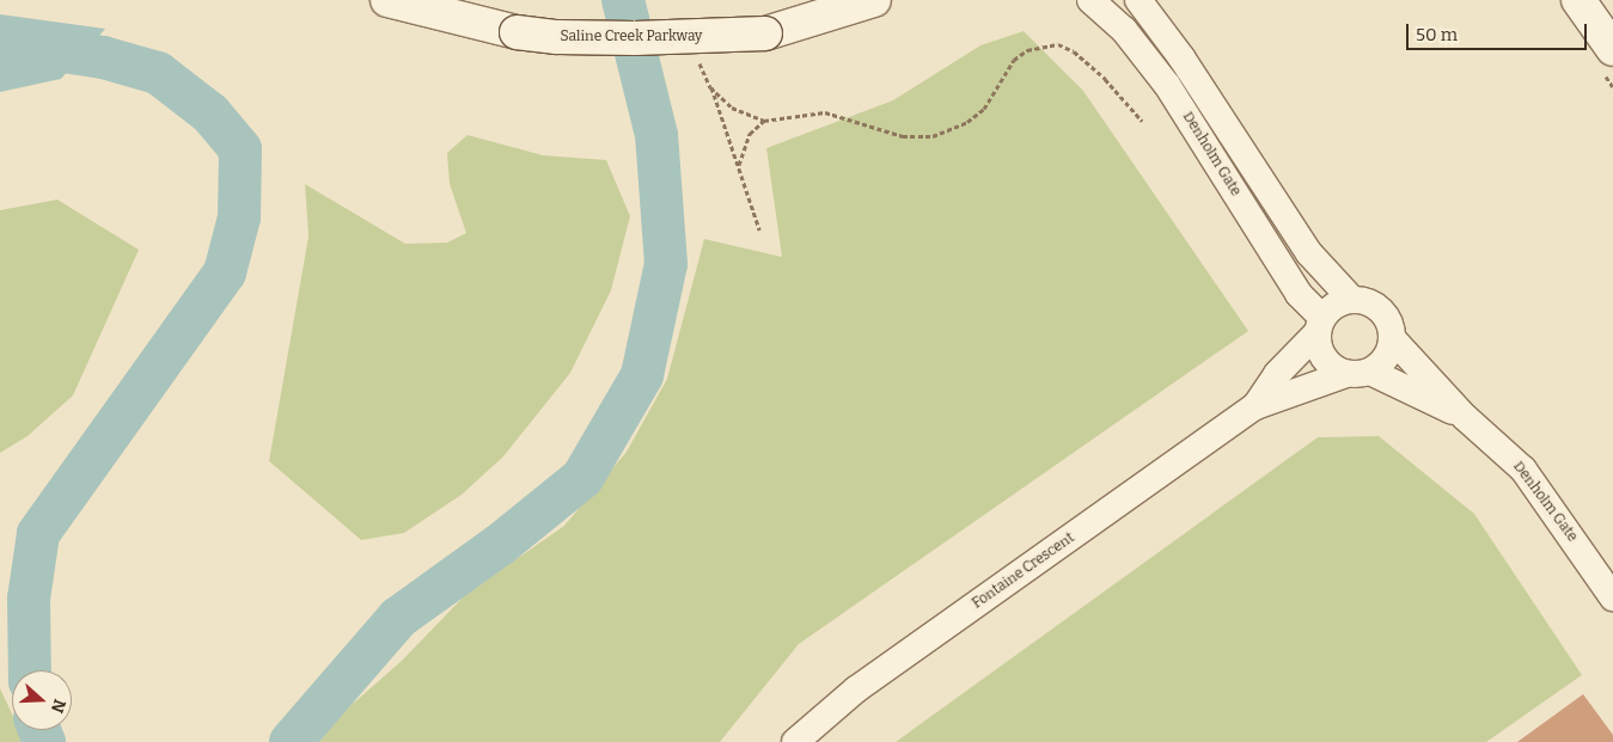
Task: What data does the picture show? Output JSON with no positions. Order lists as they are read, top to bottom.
{
  "streets": {
    "main road": ["Saline Creek Parkway"],
    "street": ["Denholm Gate", "Fontaine Crescent"]
  },
  "crossings": [
    ["Denholm Gate", "Fontaine Crescent"]
  ],
  "scale_bar": "50 m",
  "north": "right"
}
